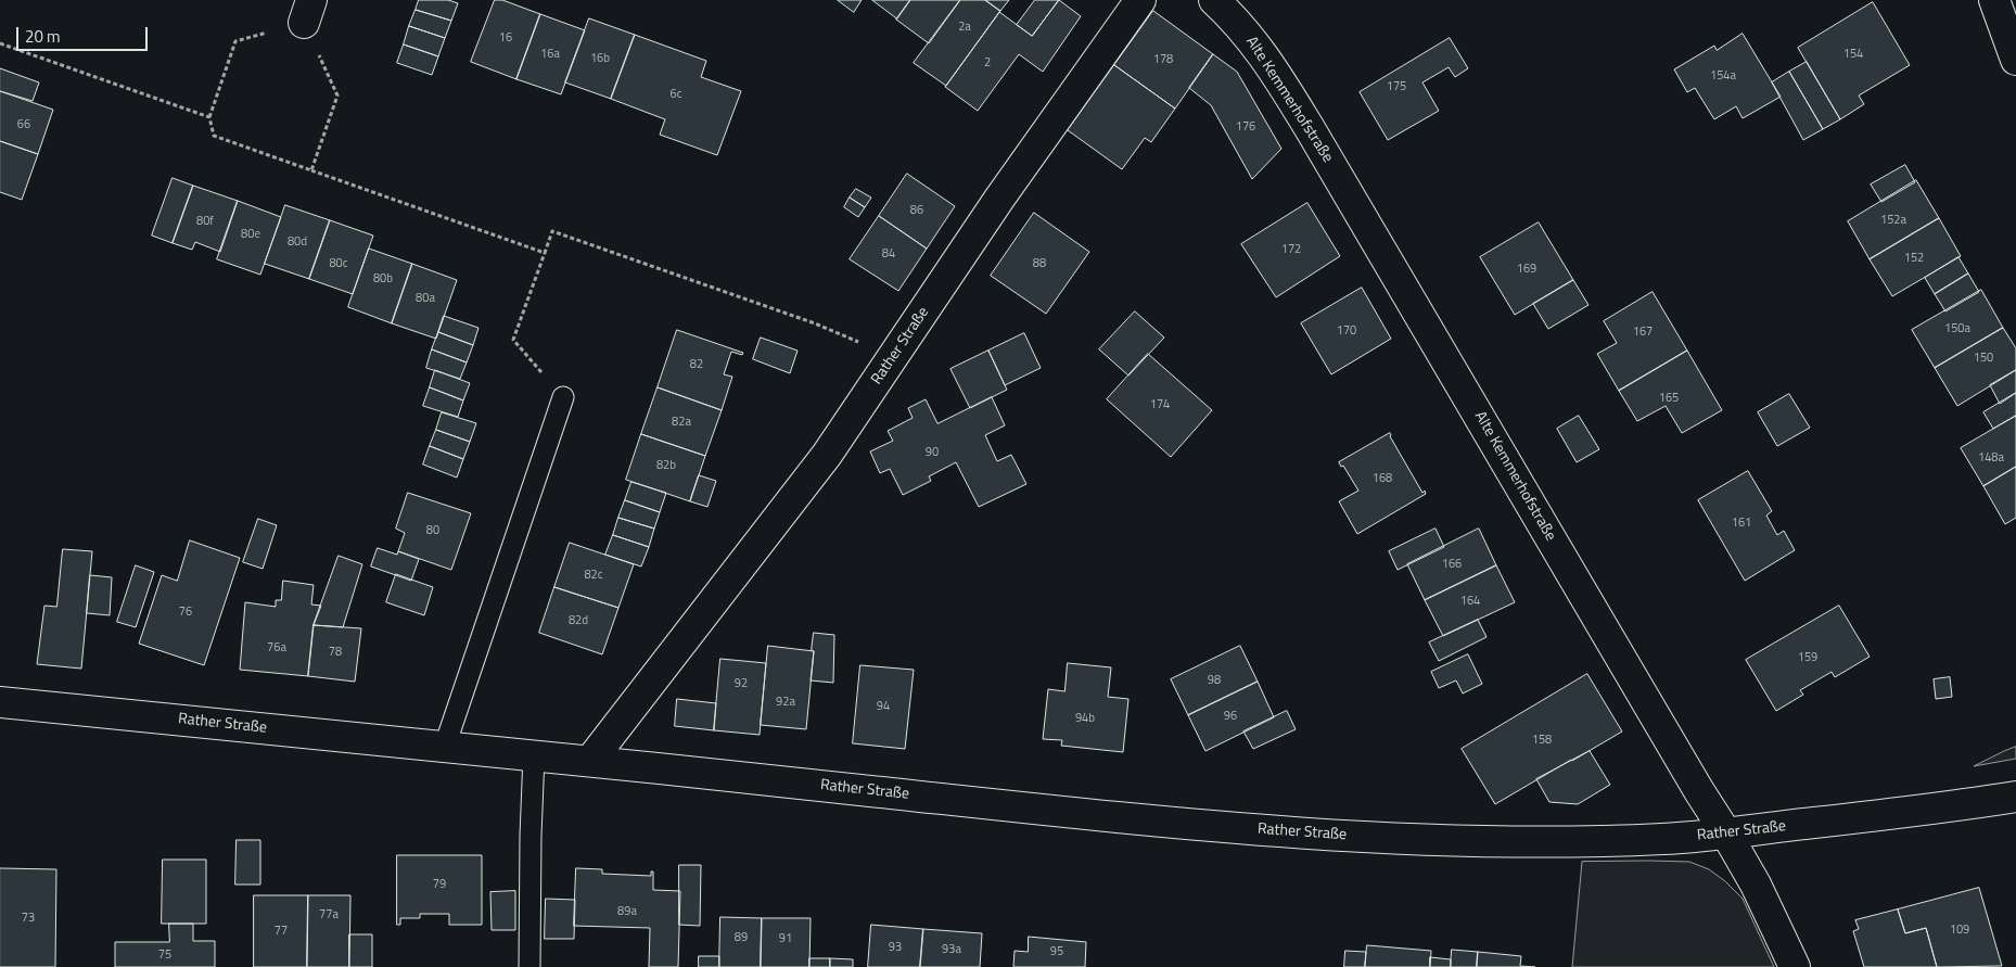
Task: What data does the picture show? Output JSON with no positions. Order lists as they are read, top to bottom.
{
  "streets": {
    "street": ["Alte Kemmerhofstraße", "Rather Straße"]
  },
  "crossings": [
    ["Alte Kemmerhofstraße", "Rather Straße"]
  ],
  "house_numbers": [
    "2a",
    "16",
    "16a",
    "154",
    "16b",
    "178",
    "2",
    "154a",
    "175",
    "6c",
    "66",
    "176",
    "86",
    "152a",
    "80f",
    "80e",
    "80d",
    "172",
    "84",
    "152",
    "80c",
    "88",
    "169",
    "80b",
    "80a",
    "150a",
    "170",
    "167",
    "150",
    "82",
    "165",
    "174",
    "82a",
    "90",
    "148a",
    "82b",
    "168",
    "161",
    "80",
    "166",
    "82c",
    "164",
    "76",
    "82d",
    "76a",
    "78",
    "159",
    "98",
    "92",
    "92a",
    "94",
    "96",
    "94b",
    "158",
    "79",
    "89a",
    "77a",
    "73",
    "109",
    "77",
    "89",
    "91",
    "93",
    "93a",
    "95",
    "75"
  ],
  "scale_bar": "20 m"
}
